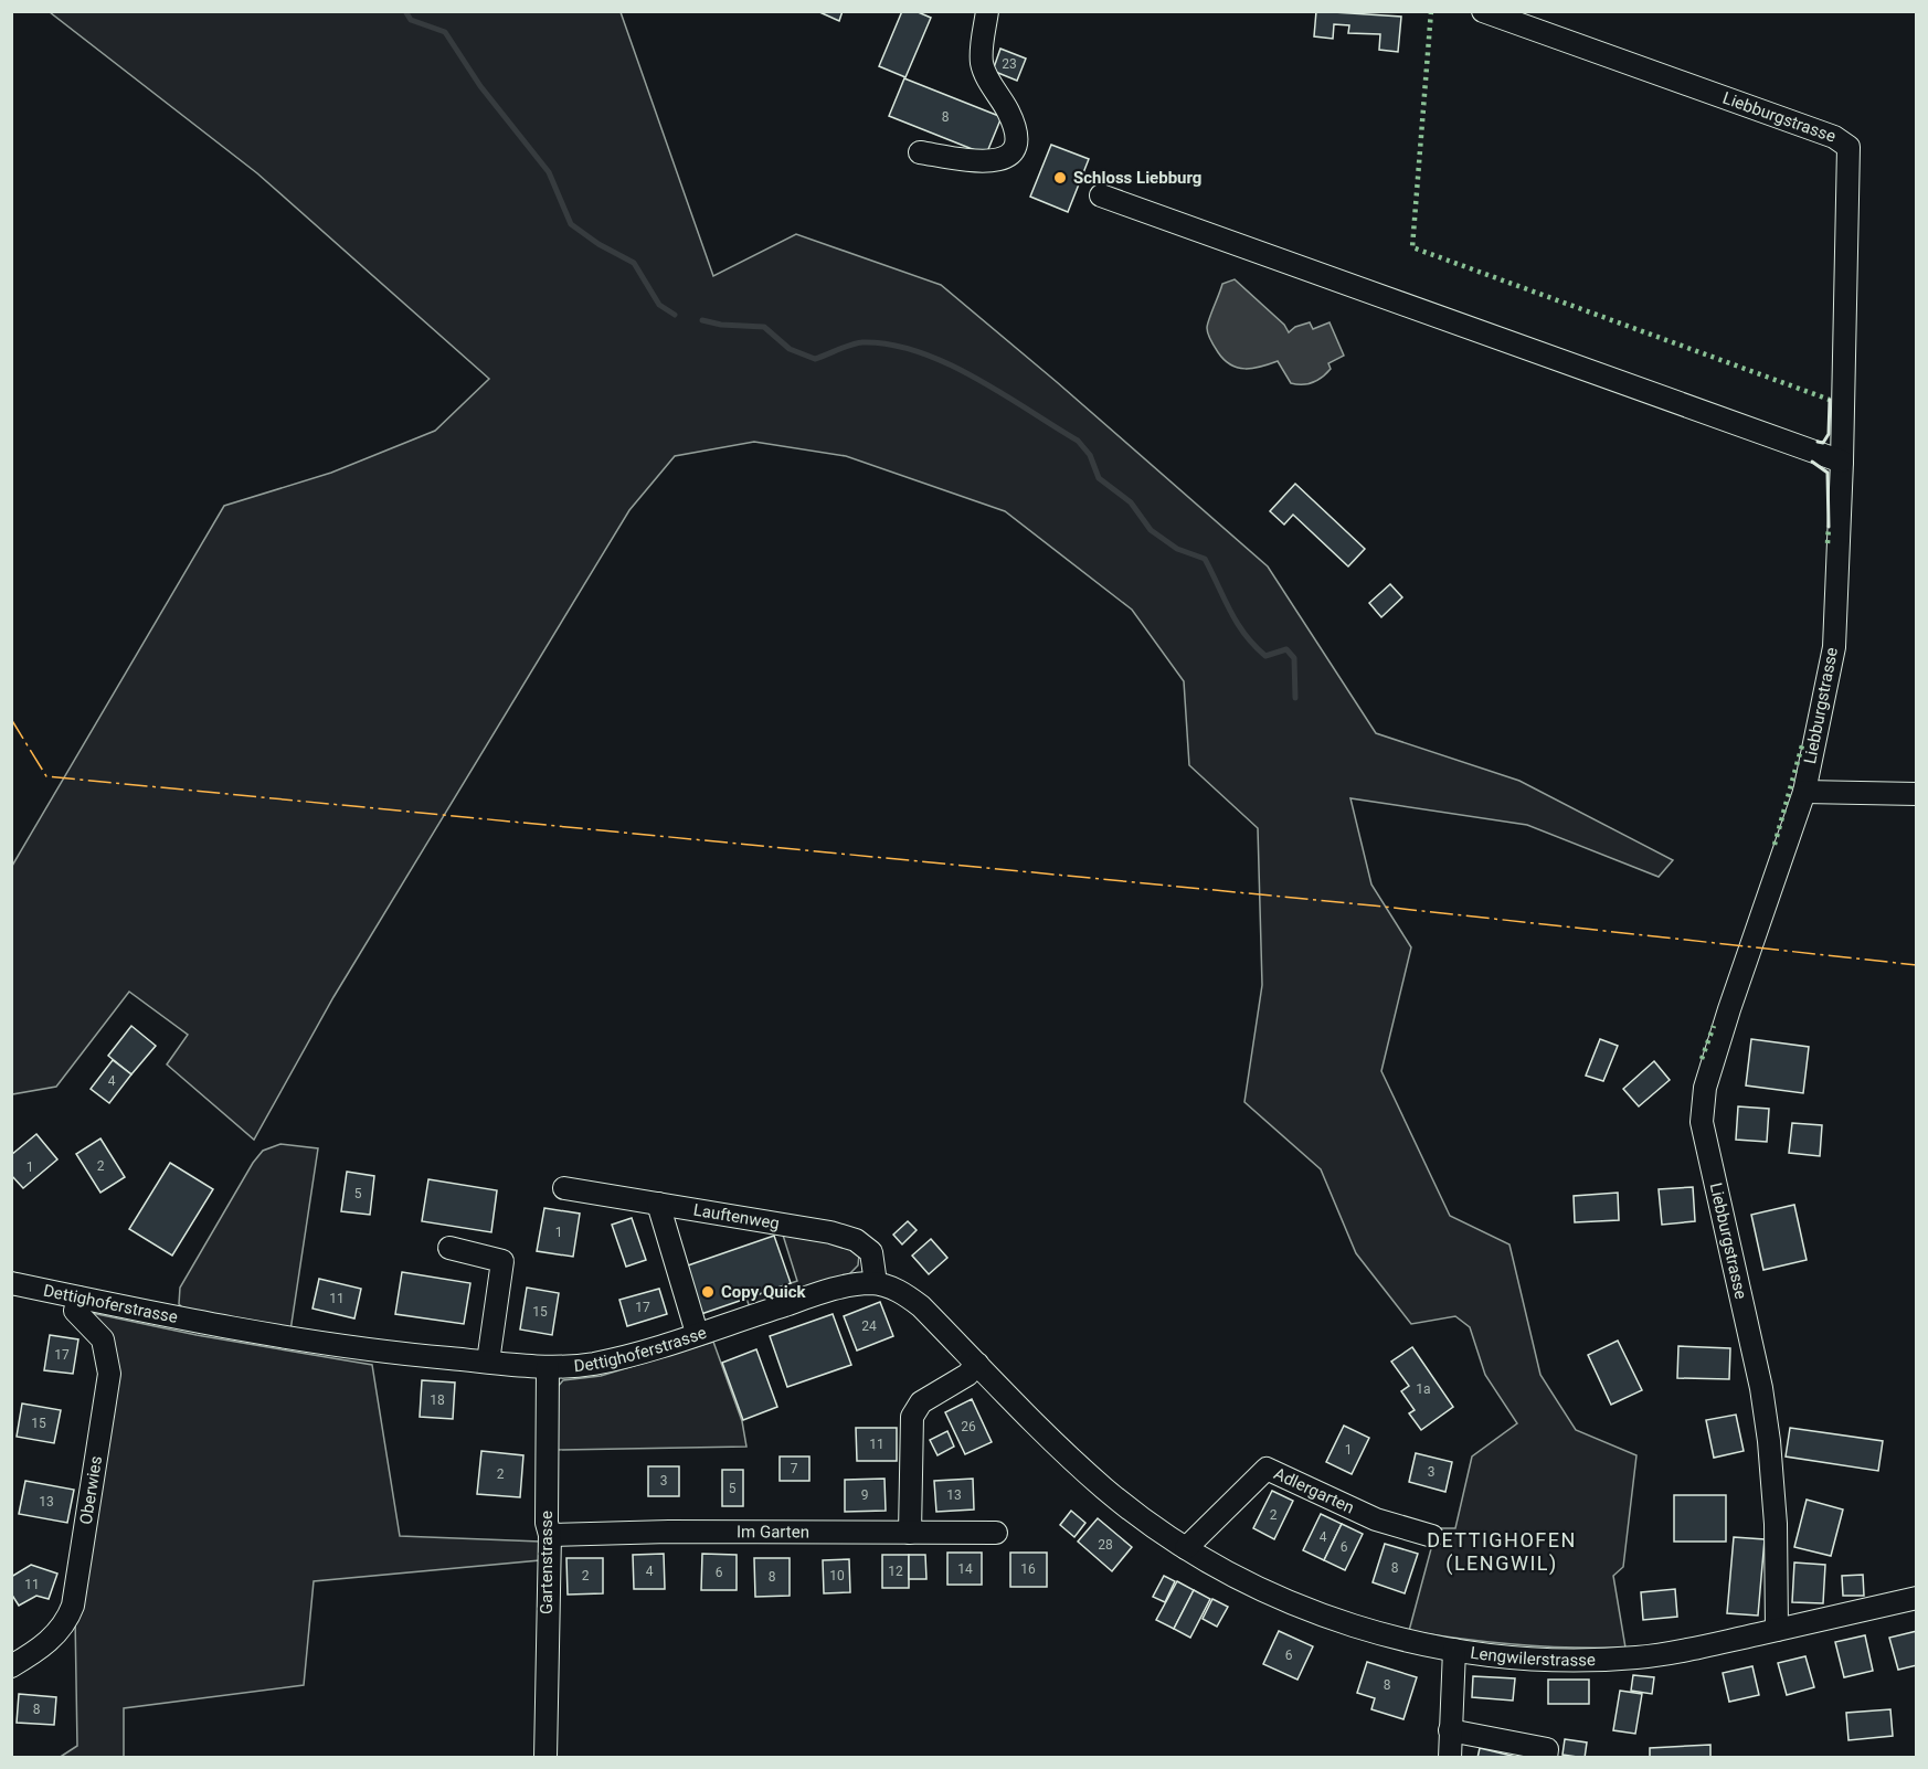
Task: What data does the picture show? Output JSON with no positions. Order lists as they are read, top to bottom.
{
  "streets": {
    "street": [
      "Liebburgstrasse",
      "Lauftenweg",
      "Dettighoferstrasse",
      "Oberwies",
      "Adlergarten",
      "Im Garten",
      "Gartenstrasse",
      "Lengwilerstrasse"
    ]
  },
  "crossings": [
    ["Liebburgstrasse", "Lengwilerstrasse"],
    ["Lauftenweg", "Dettighoferstrasse"],
    ["Dettighoferstrasse", "Oberwies"],
    ["Dettighoferstrasse", "Adlergarten"],
    ["Dettighoferstrasse", "Gartenstrasse"],
    ["Dettighoferstrasse", "Lengwilerstrasse"],
    ["Adlergarten", "Lengwilerstrasse"],
    ["Im Garten", "Gartenstrasse"]
  ],
  "districts": ["DETTIGHOFEN (LENGWIL)"],
  "places": ["Schloss Liebburg", "Copy Quick"],
  "house_numbers": [
    "23",
    "8",
    "4",
    "2",
    "1",
    "5",
    "1",
    "11",
    "17",
    "15",
    "24",
    "17",
    "1a",
    "18",
    "15",
    "26",
    "11",
    "1",
    "7",
    "3",
    "2",
    "3",
    "5",
    "9",
    "13",
    "13",
    "2",
    "4",
    "28",
    "6",
    "8",
    "14",
    "16",
    "4",
    "12",
    "6",
    "2",
    "10",
    "8",
    "11",
    "6",
    "8",
    "8"
  ]
}
